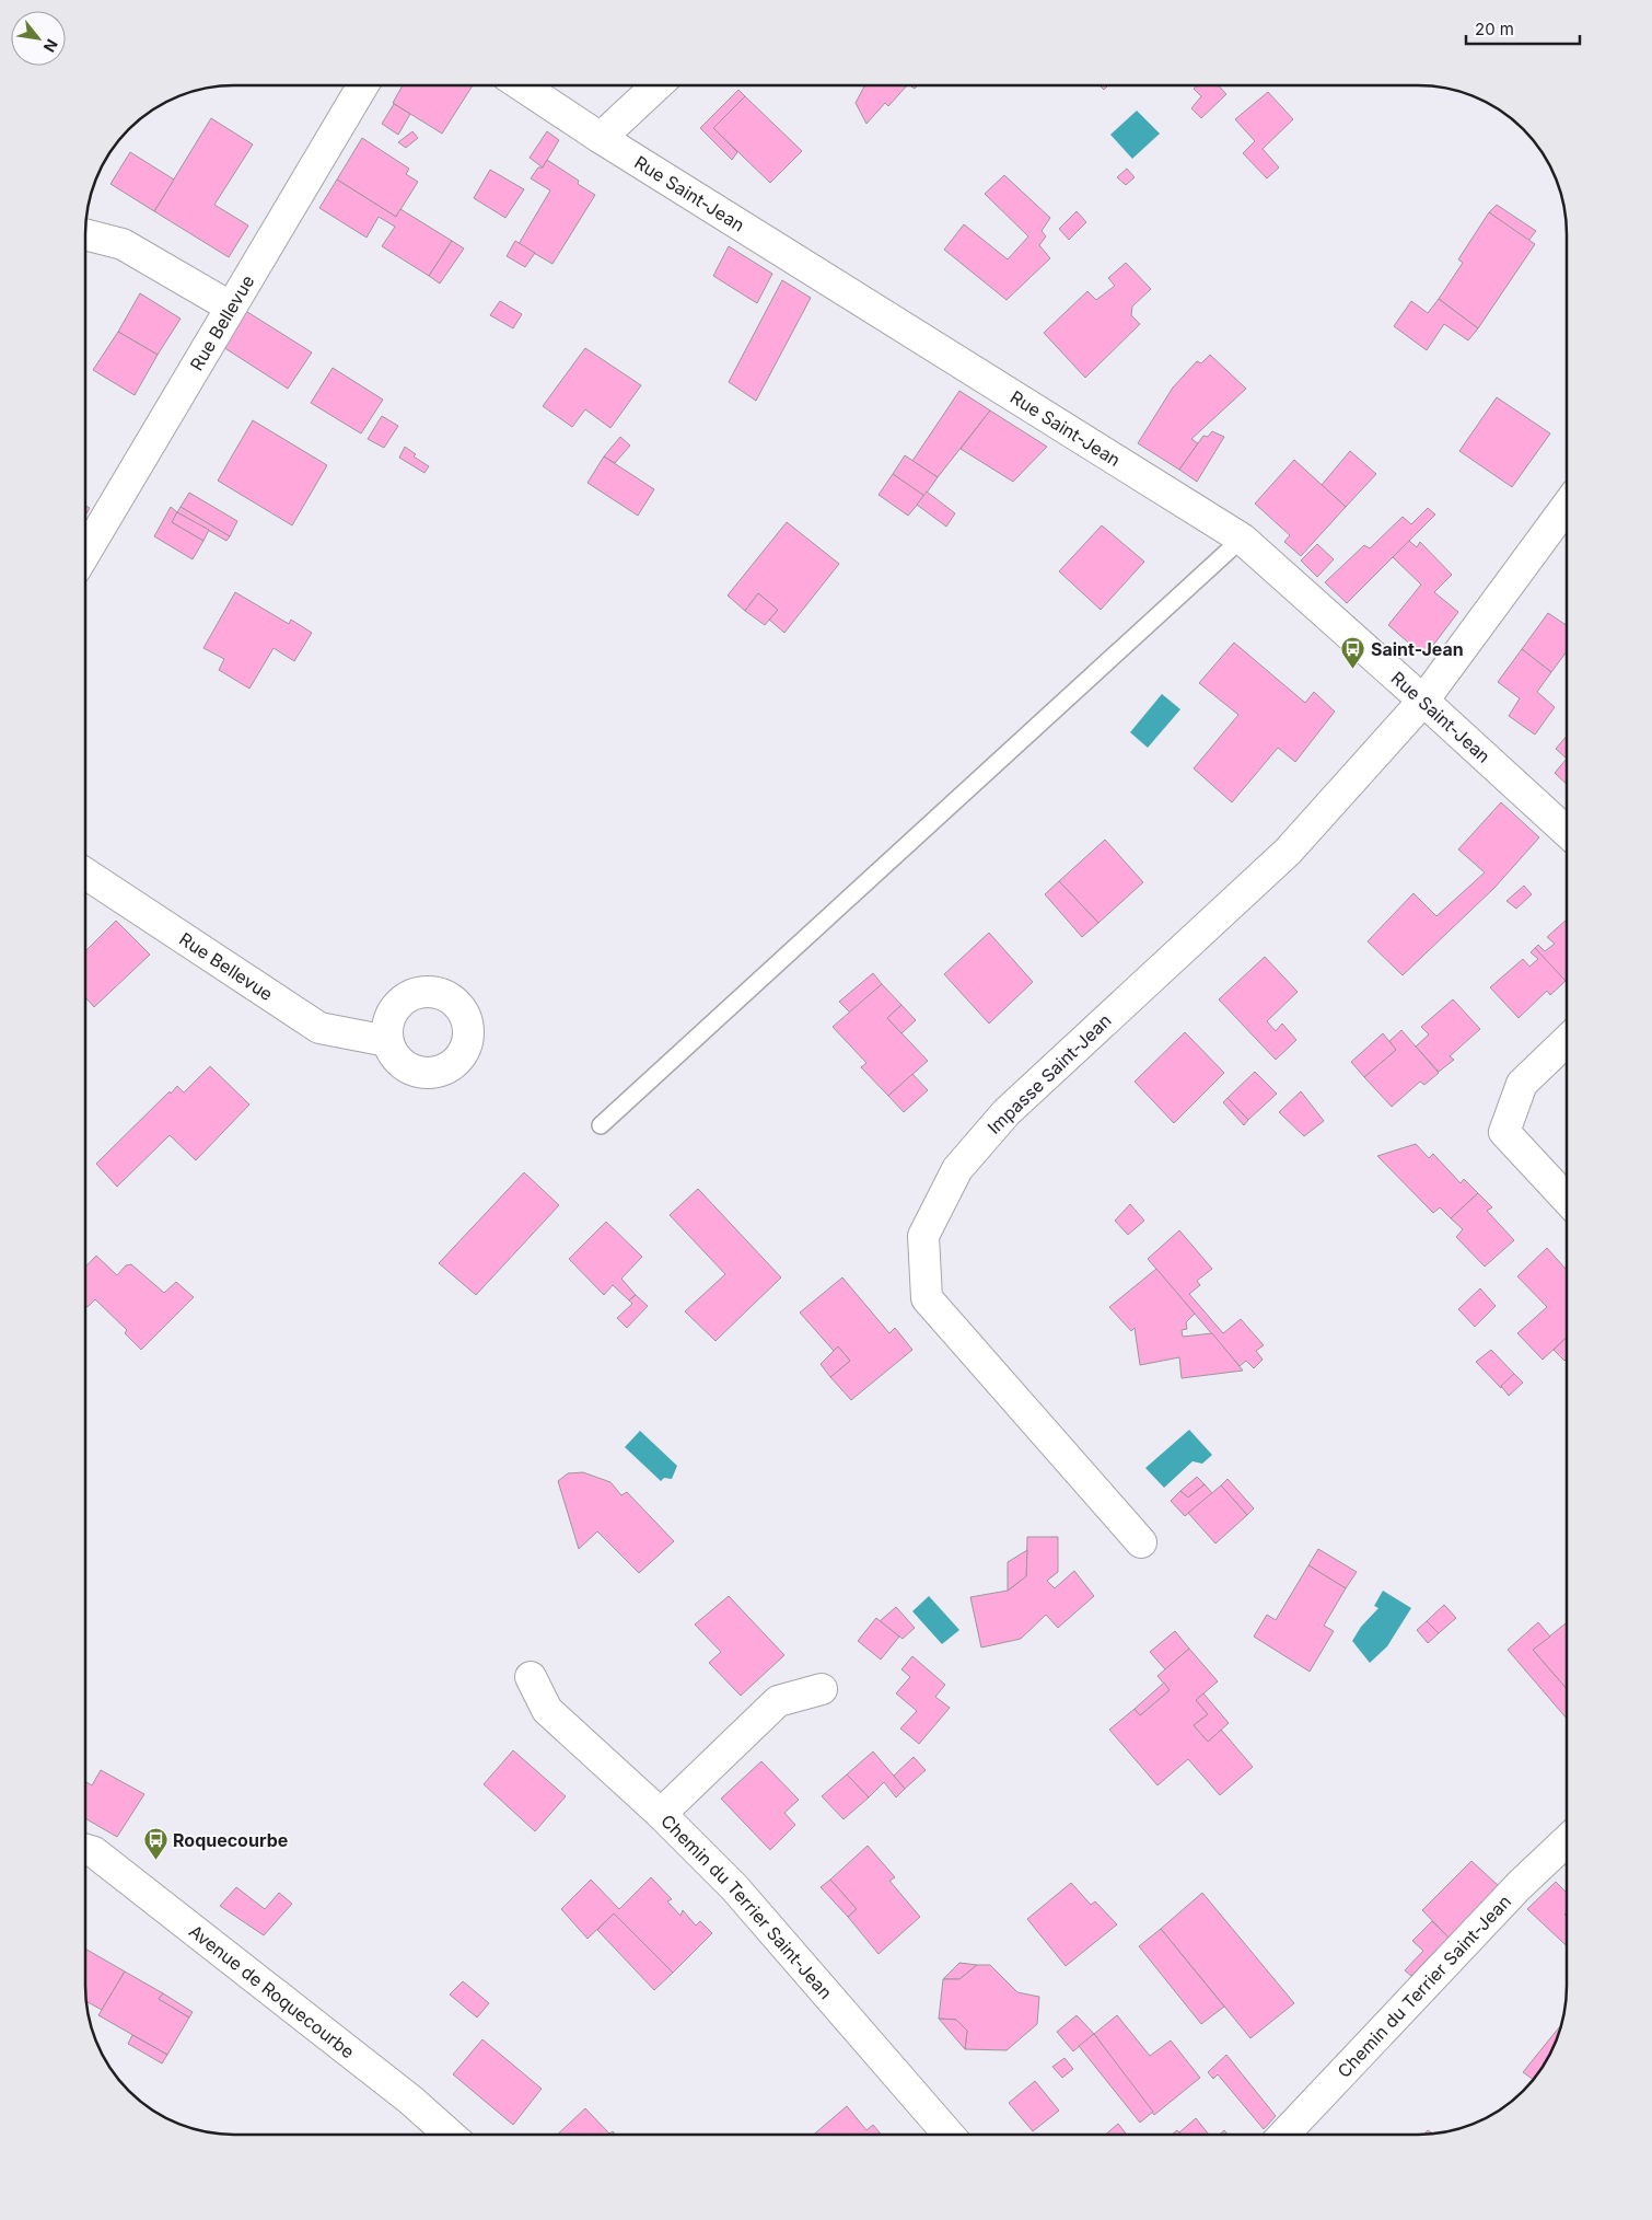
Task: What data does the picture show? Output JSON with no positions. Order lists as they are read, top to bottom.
{
  "streets": {
    "street": [
      "Rue Saint-Jean",
      "Rue Bellevue",
      "Impasse Saint-Jean",
      "Chemin du Terrier Saint-Jean",
      "Avenue de Roquecourbe"
    ]
  },
  "crossings": [
    ["Rue Saint-Jean", "Impasse Saint-Jean"]
  ],
  "places": {
    "bus stop": ["Saint-Jean", "Roquecourbe"]
  },
  "scale_bar": "20 m",
  "north": "bottom right"
}
